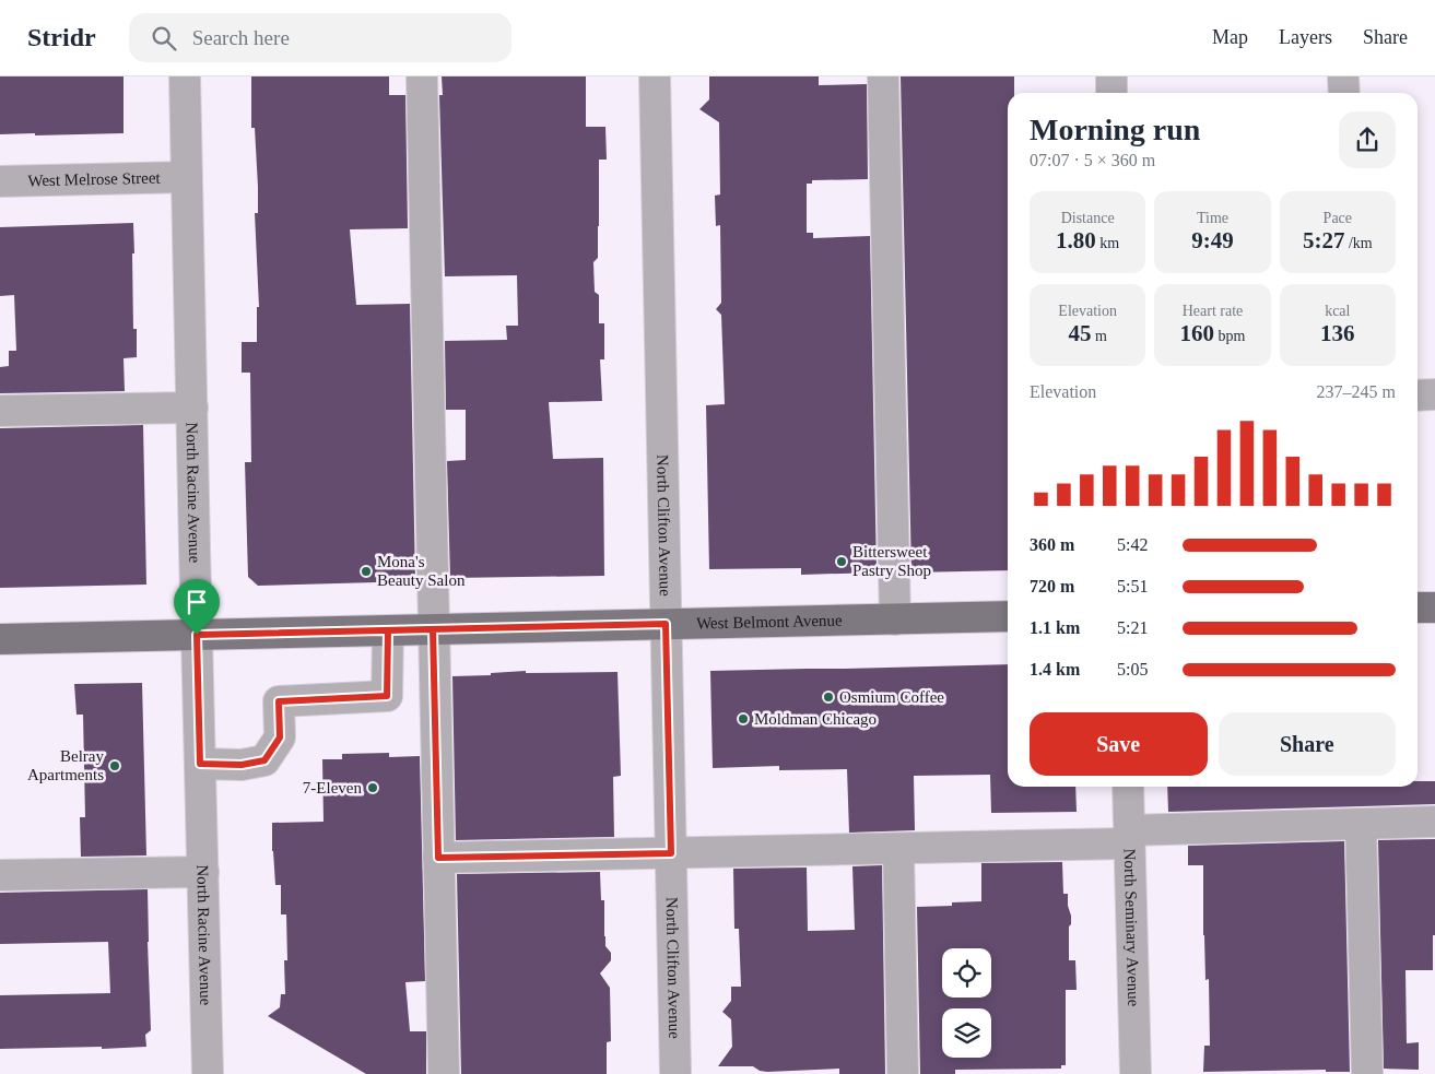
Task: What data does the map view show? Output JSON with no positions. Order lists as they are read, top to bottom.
{
  "streets": {
    "main road": ["West Belmont Avenue"],
    "street": [
      "West Melrose Street",
      "North Racine Avenue",
      "North Clifton Avenue",
      "North Seminary Avenue"
    ]
  },
  "crossings": [
    ["West Melrose Street", "North Racine Avenue"],
    ["North Racine Avenue", "West Belmont Avenue"],
    ["North Clifton Avenue", "West Belmont Avenue"]
  ],
  "places": [
    "Bittersweet Pastry Shop",
    "Mona's Beauty Salon",
    "Osmium Coffee",
    "Moldman Chicago",
    "Belray Apartments",
    "7-Eleven"
  ],
  "page": {
    "header": "Stridr",
    "search": "Search here",
    "nav": ["Map", "Layers", "Share"],
    "heading": ["Morning run", "07:07 · 5 × 360 m"],
    "stats": [
      ["Distance", "1.80 km"],
      ["Time", "9:49"],
      ["Pace", "5:27 /km"],
      ["Elevation", "45 m"],
      ["Heart rate", "160 bpm"],
      ["kcal", "136"]
    ],
    "chart": ["Elevation", "237–245 m"],
    "list": [
      {
        "name": "360 m",
        "note": "5:42"
      },
      {
        "name": "720 m",
        "note": "5:51"
      },
      {
        "name": "1.1 km",
        "note": "5:21"
      },
      {
        "name": "1.4 km",
        "note": "5:05"
      }
    ],
    "buttons": ["Save", "Share"]
  }
}
